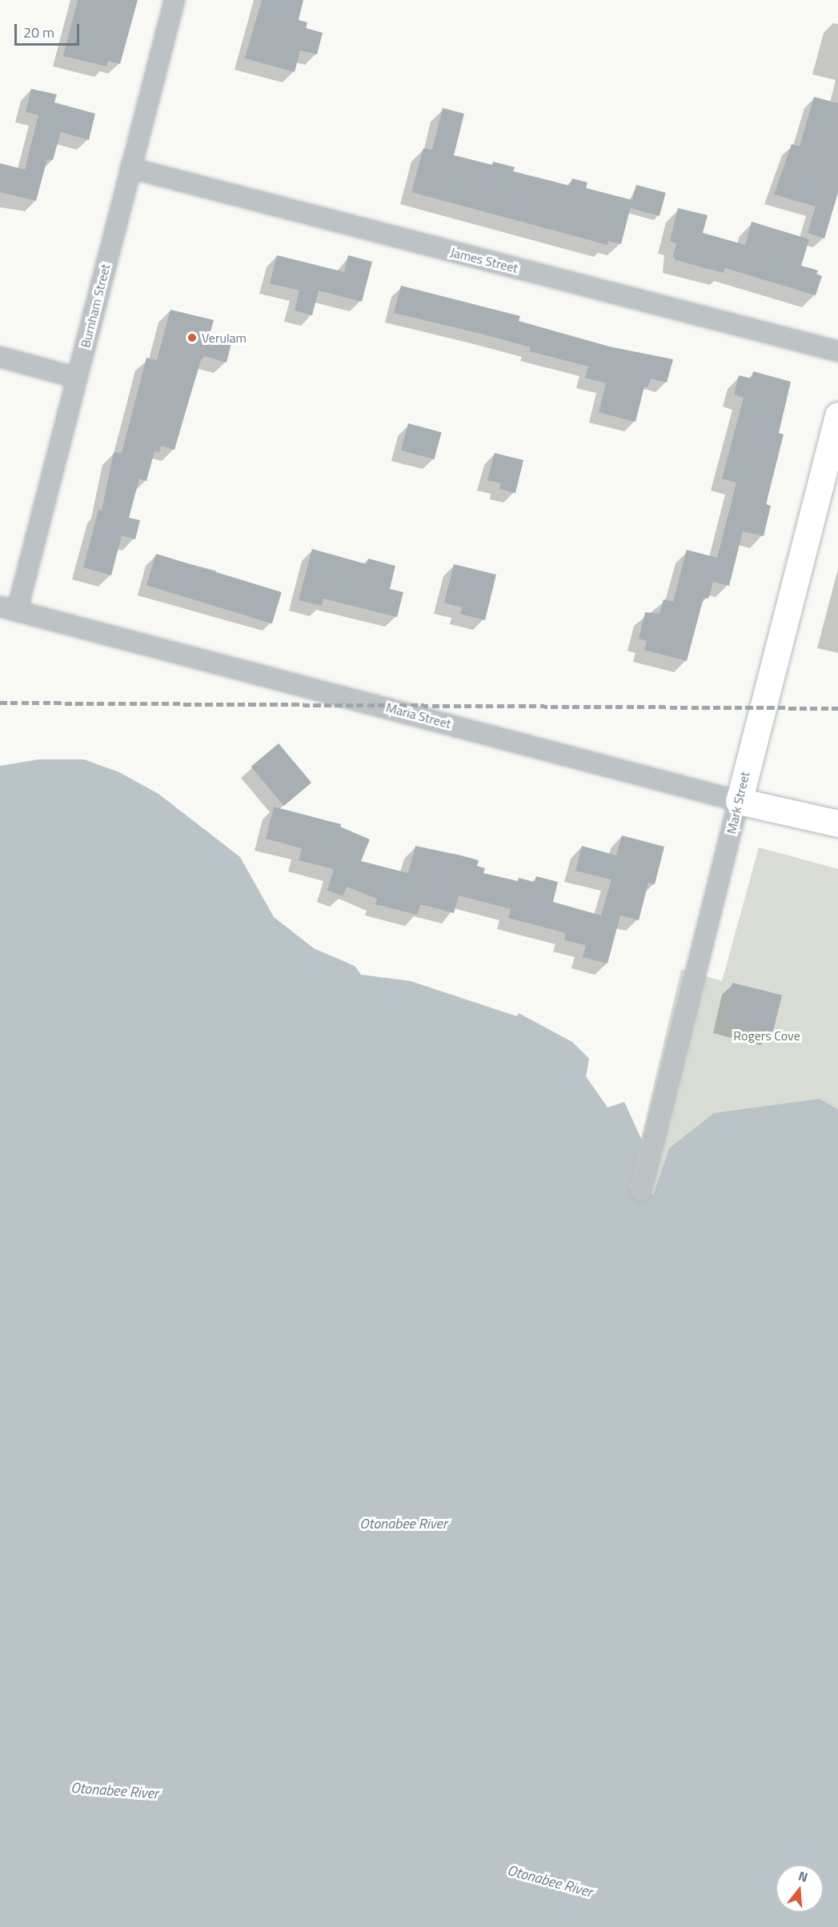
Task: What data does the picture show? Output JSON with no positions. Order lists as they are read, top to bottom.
{
  "streets": {
    "street": [
      "James Street",
      "Burnham Street",
      "Maria Street",
      "Mark Street"
    ]
  },
  "crossings": [
    ["James Street", "Burnham Street"],
    ["Burnham Street", "Maria Street"],
    ["Maria Street", "Mark Street"]
  ],
  "water": ["Otonabee River"],
  "parks": ["Rogers Cove"],
  "places": ["Verulam"],
  "scale_bar": "20 m",
  "north": "top"
}
